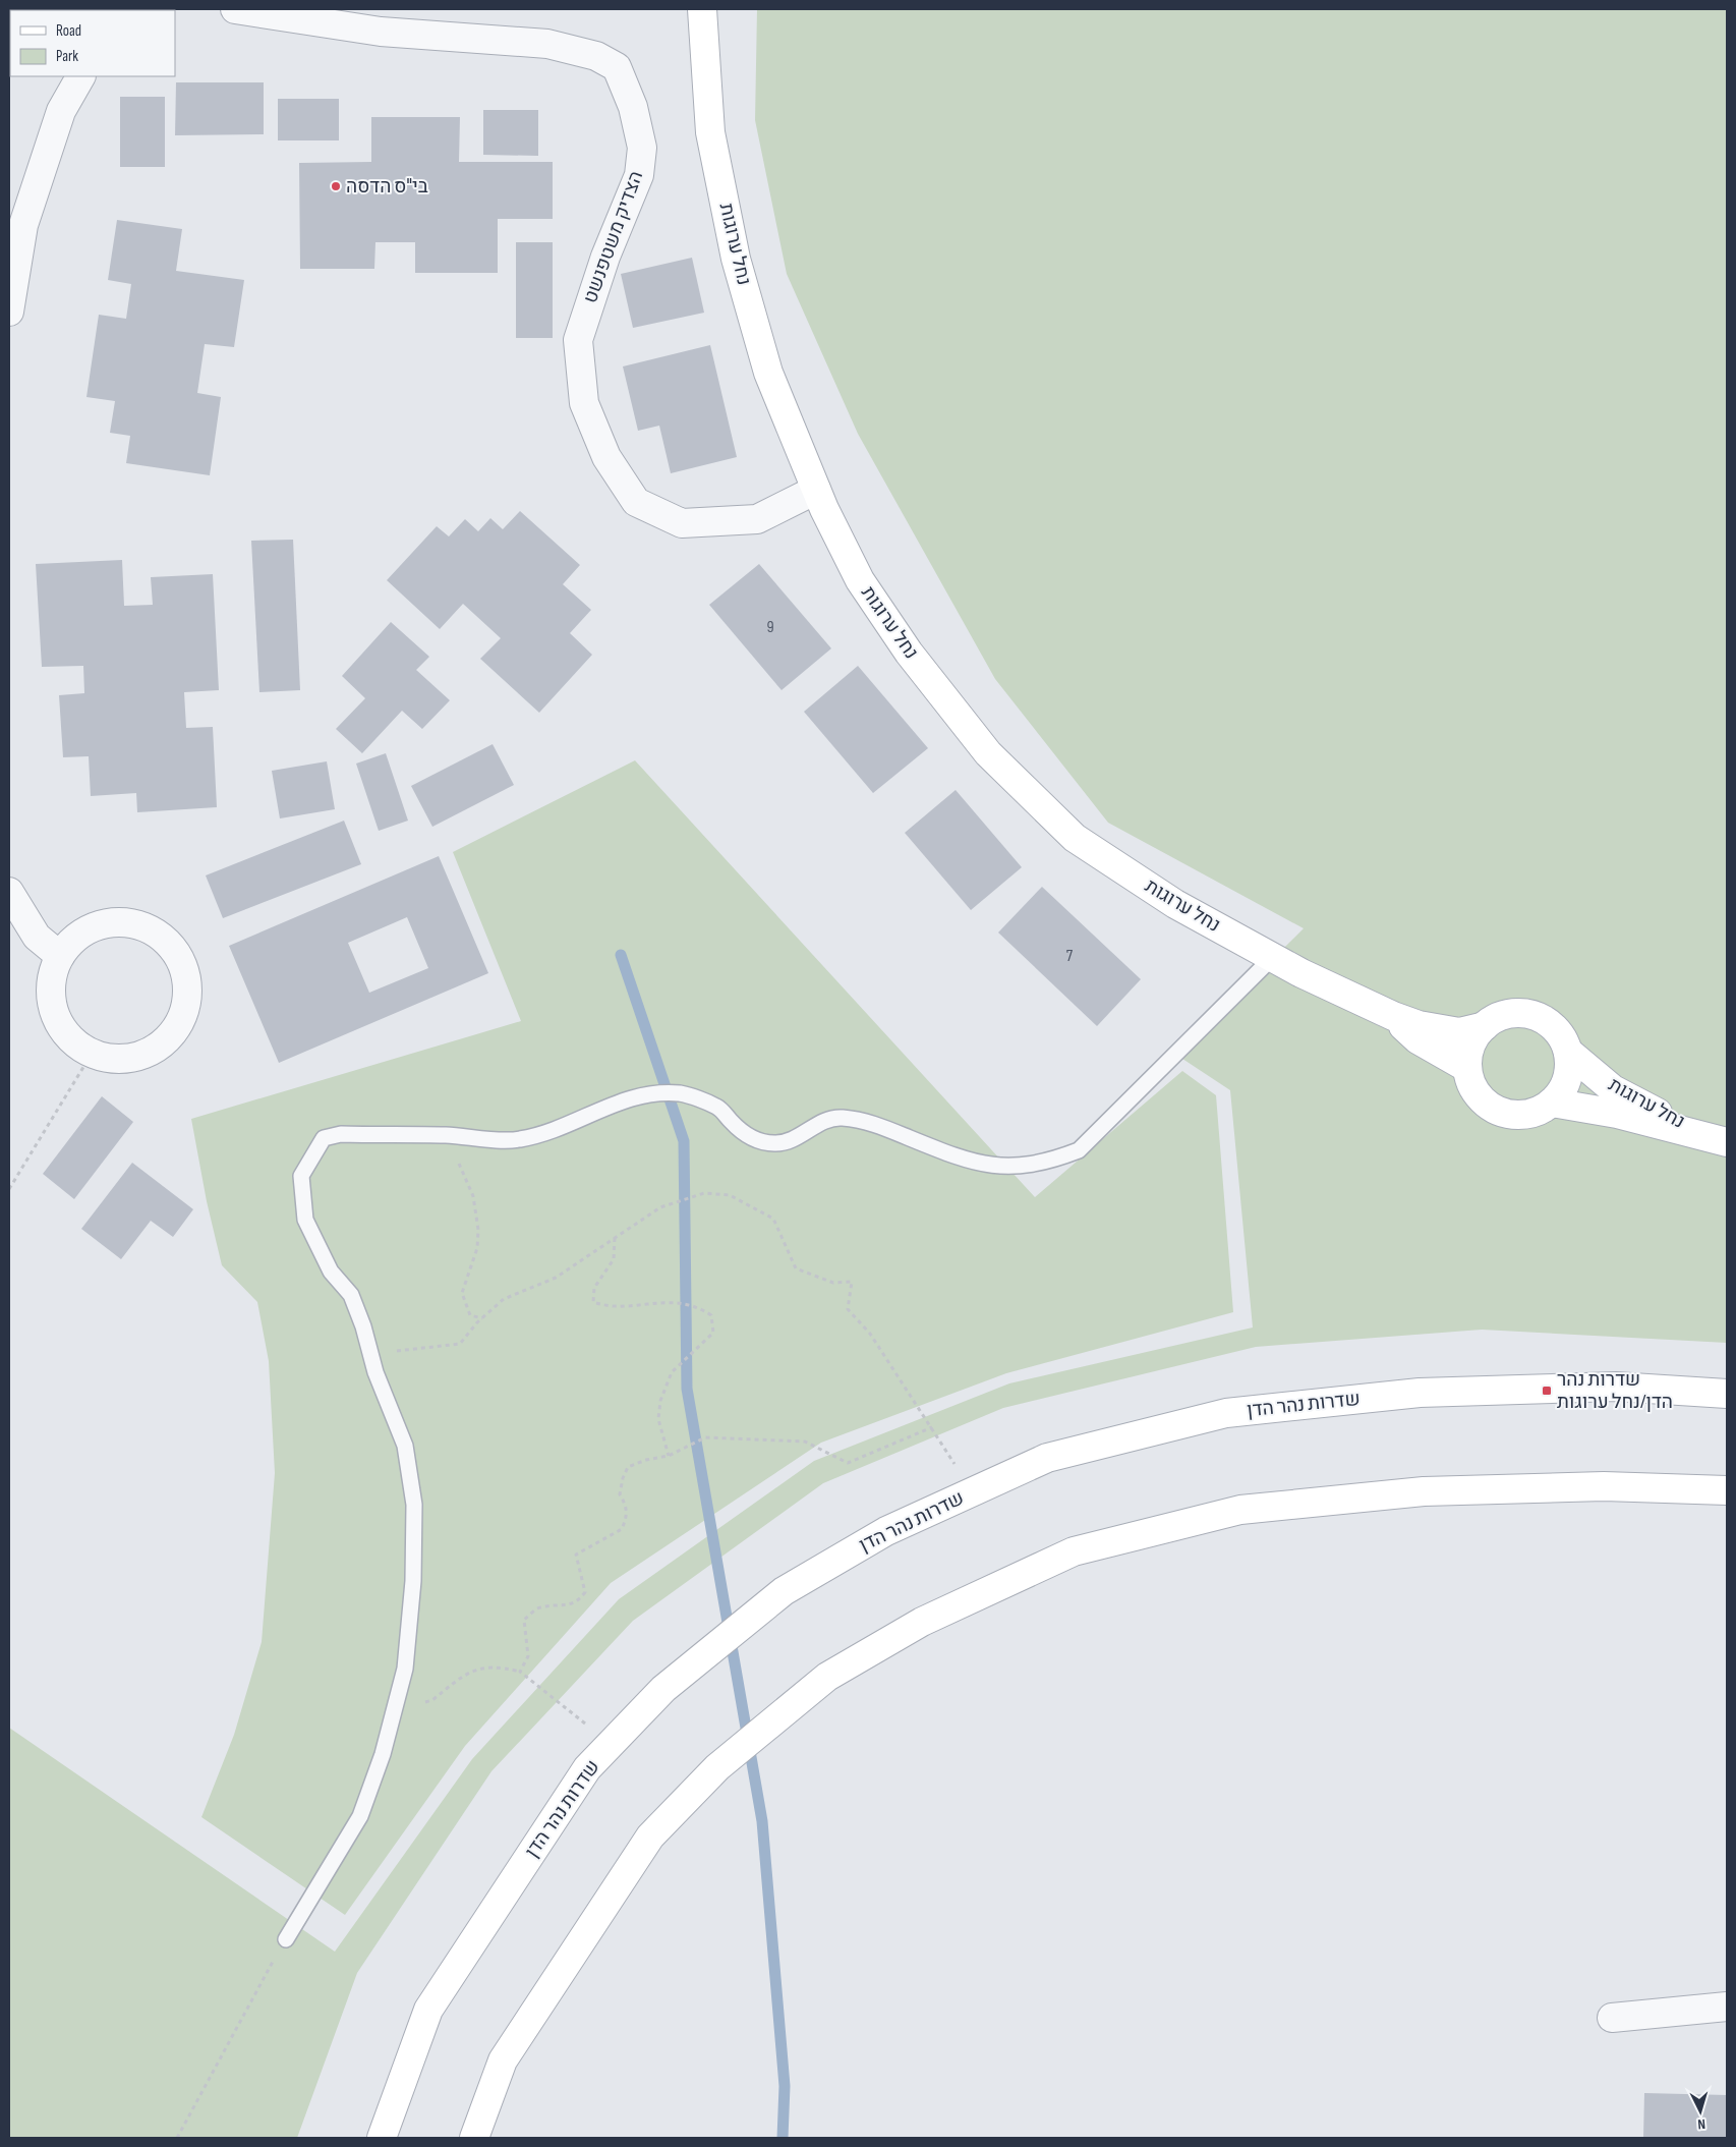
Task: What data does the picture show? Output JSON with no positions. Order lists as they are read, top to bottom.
{
  "streets": {
    "main road": ["נחל ערוגות", "שדרות נהר הדן"],
    "street": ["הצדיק משטפנשט"]
  },
  "crossings": [
    ["הצדיק משטפנשט", "נחל ערוגות"]
  ],
  "places": {
    "other": ["בי\"ס הדסה"],
    "transit": ["שדרות נהר הדן/נחל ערוגות"]
  },
  "house_numbers": ["9", "7"],
  "legend": ["Road", "Park"],
  "north": "bottom"
}
